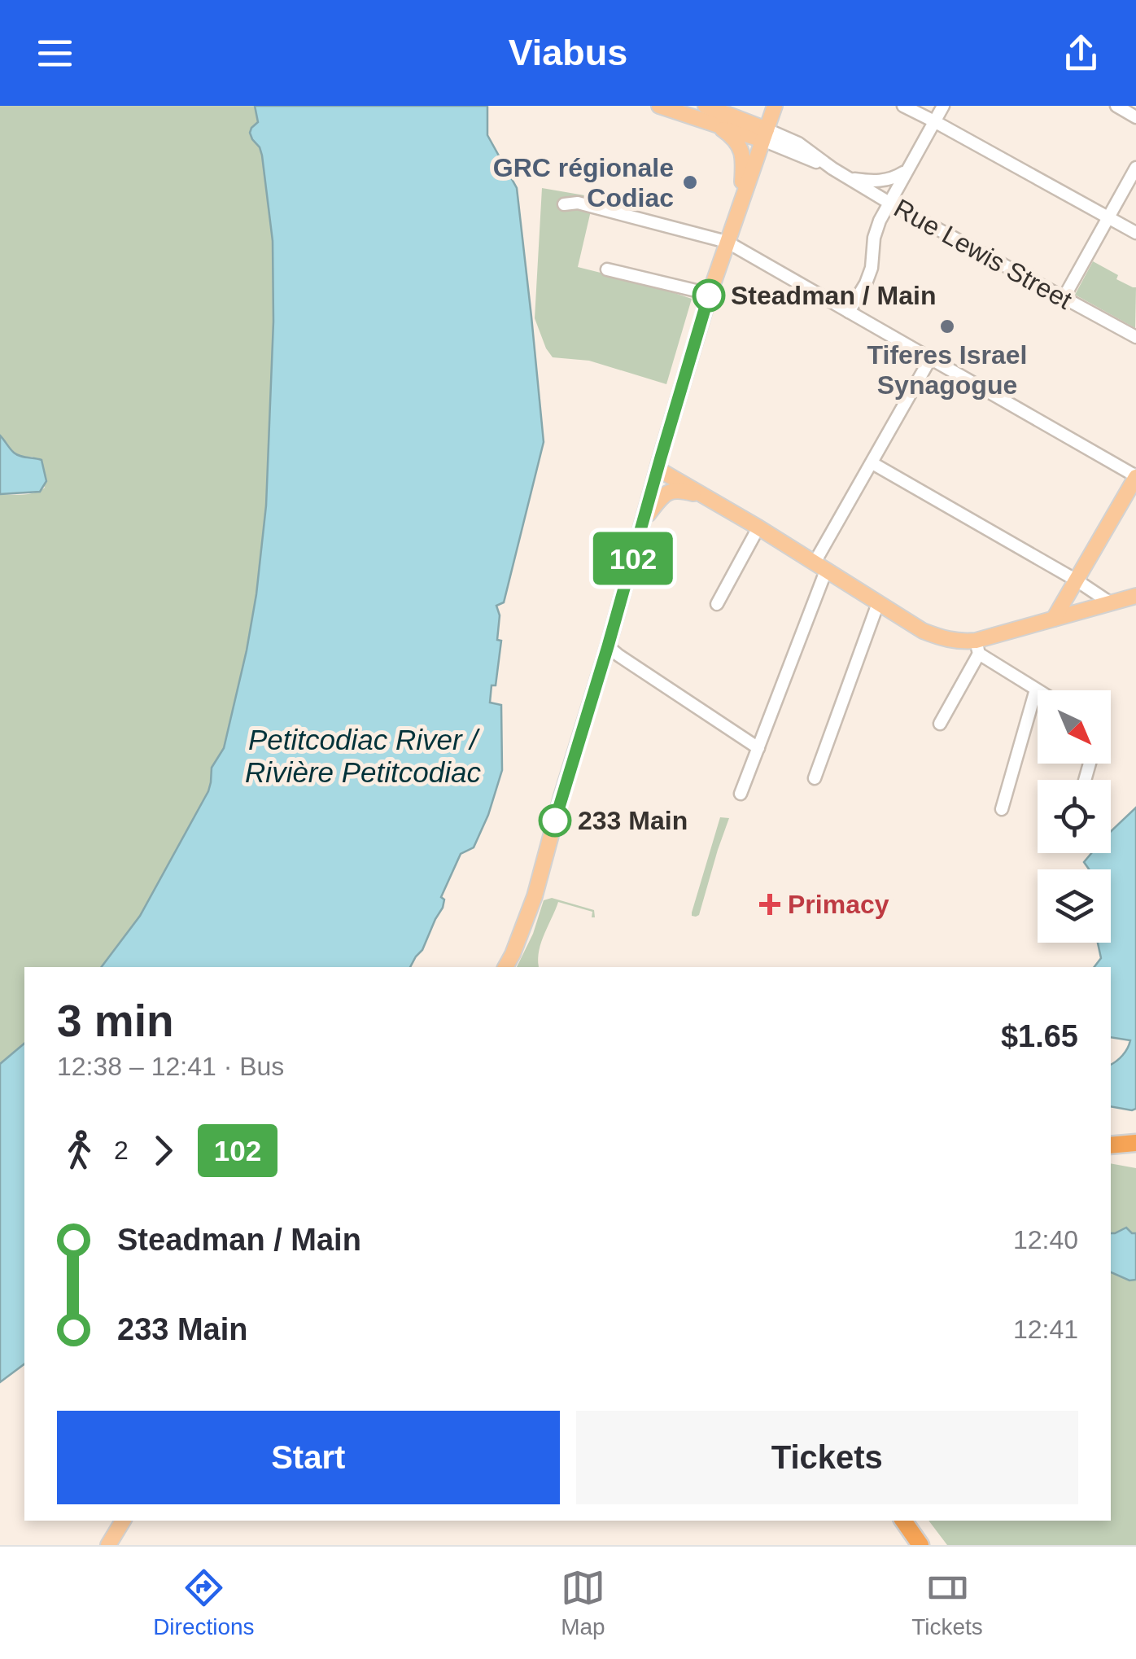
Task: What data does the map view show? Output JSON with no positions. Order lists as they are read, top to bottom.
{
  "streets": {
    "street": ["Rue Lewis Street"]
  },
  "water": ["Petitcodiac River / Rivière Petitcodiac"],
  "places": {
    "other": [
      "GRC régionale Codiac",
      "Steadman / Main",
      "Tiferes Israel Synagogue",
      "233 Main"
    ],
    "health": ["Primacy"]
  },
  "lines": ["bus line 102"],
  "north": "bottom right",
  "page": {
    "header": "Viabus",
    "on_map": "102",
    "heading": ["3 min", "12:38 – 12:41 · Bus", "$1.65"],
    "legs": ["2", "102"],
    "list": [
      {
        "name": "Steadman / Main",
        "value": "12:40"
      },
      {
        "name": "233 Main",
        "value": "12:41"
      }
    ],
    "buttons": ["Start", "Tickets"],
    "tabs": ["Directions", "Map", "Tickets"]
  }
}
